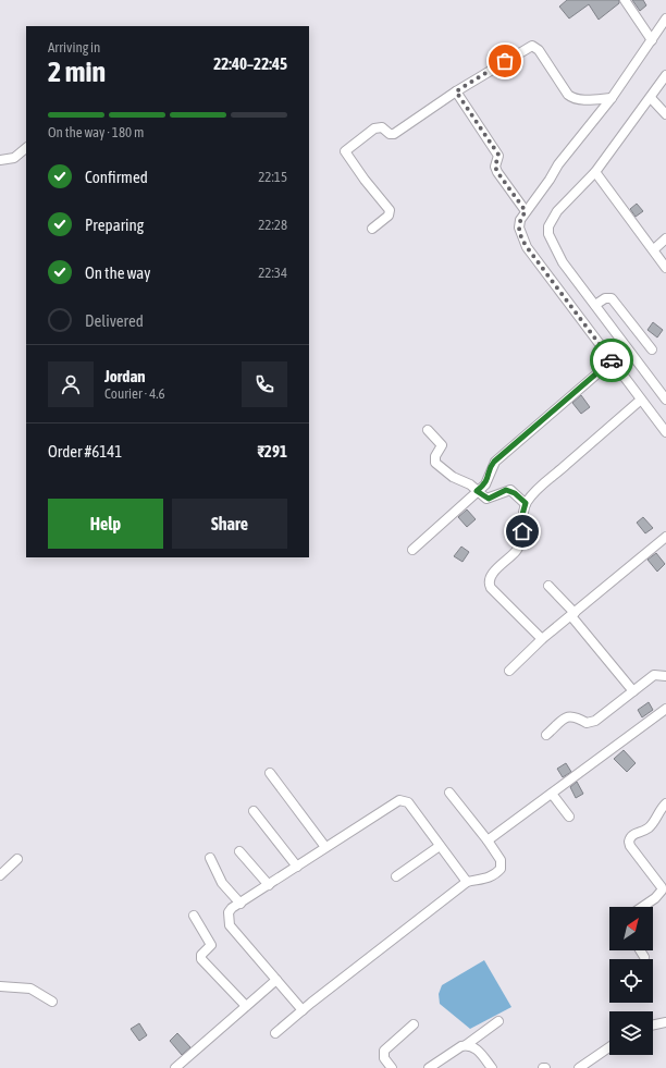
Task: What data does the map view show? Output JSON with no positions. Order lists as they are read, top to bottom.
{
  "north": "top right",
  "page": {
    "heading": ["2 min", "Arriving in", "22:40–22:45"],
    "panel": [
      "Jordan",
      "Courier · 4.6",
      "Order #6141",
      "₹291"
    ],
    "bar": "On the way · 180 m",
    "list": [
      ["Confirmed", "22:15"],
      ["Preparing", "22:28"],
      ["On the way", "22:34"],
      "Delivered"
    ],
    "buttons": ["Help", "Share"]
  }
}
